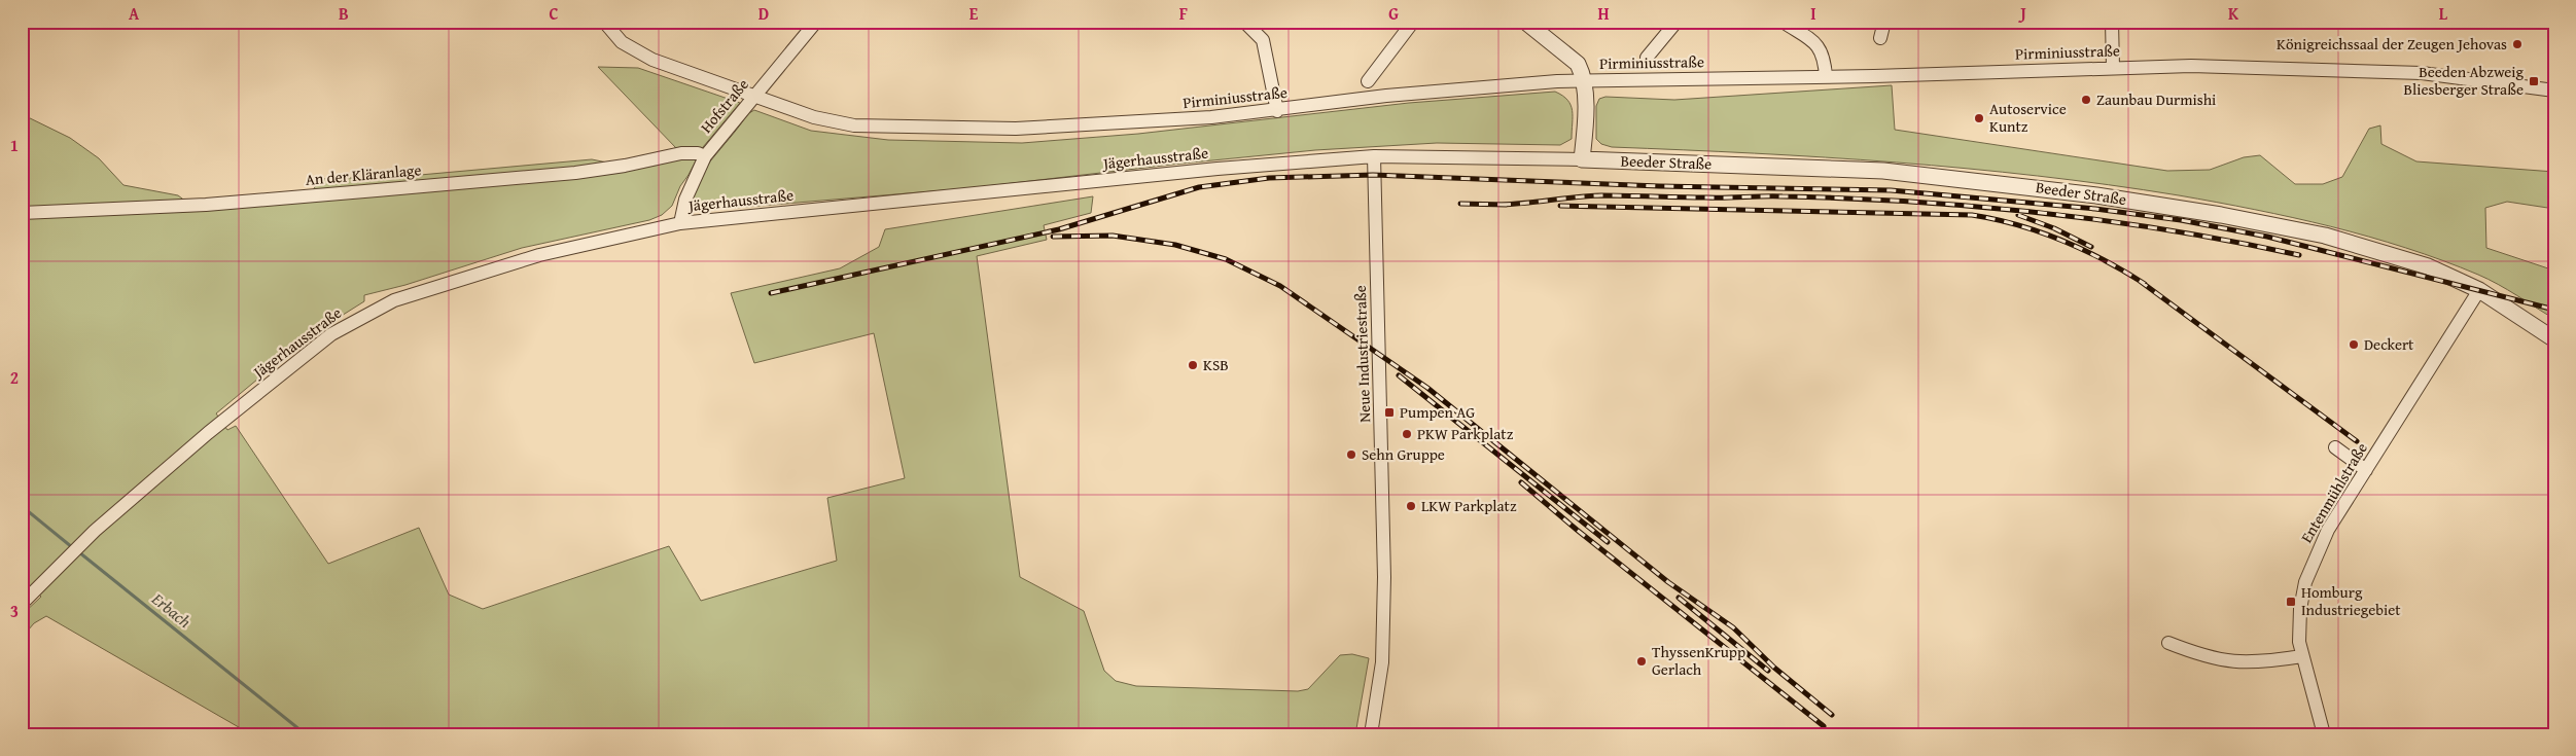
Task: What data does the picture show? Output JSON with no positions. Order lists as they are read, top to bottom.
{
  "streets": {
    "street": [
      "Pirminiusstraße",
      "Hofstraße",
      "Jägerhausstraße",
      "Beeder Straße",
      "An der Kläranlage",
      "Neue Industriestraße",
      "Entenmühlstraße"
    ]
  },
  "crossings": [
    ["Pirminiusstraße", "Hofstraße"],
    ["Hofstraße", "Jägerhausstraße"],
    ["Hofstraße", "An der Kläranlage"],
    ["Jägerhausstraße", "Beeder Straße"],
    ["Jägerhausstraße", "Neue Industriestraße"],
    ["Beeder Straße", "Entenmühlstraße"]
  ],
  "water": ["Erbach"],
  "places": {
    "other": [
      "Königreichssaal der Zeugen Jehovas",
      "Zaunbau Durmishi",
      "Autoservice Kuntz",
      "Deckert",
      "KSB",
      "PKW Parkplatz",
      "Sehn Gruppe",
      "LKW Parkplatz",
      "ThyssenKrupp Gerlach"
    ],
    "transit": ["Beeden Abzweig Bliesberger Straße", "Pumpen AG", "Homburg Industriegebiet"]
  },
  "grid": {
    "columns": [
      "A",
      "B",
      "C",
      "D",
      "E",
      "F",
      "G",
      "H",
      "I",
      "J",
      "K",
      "L"
    ],
    "rows": ["1", "2", "3"]
  }
}
